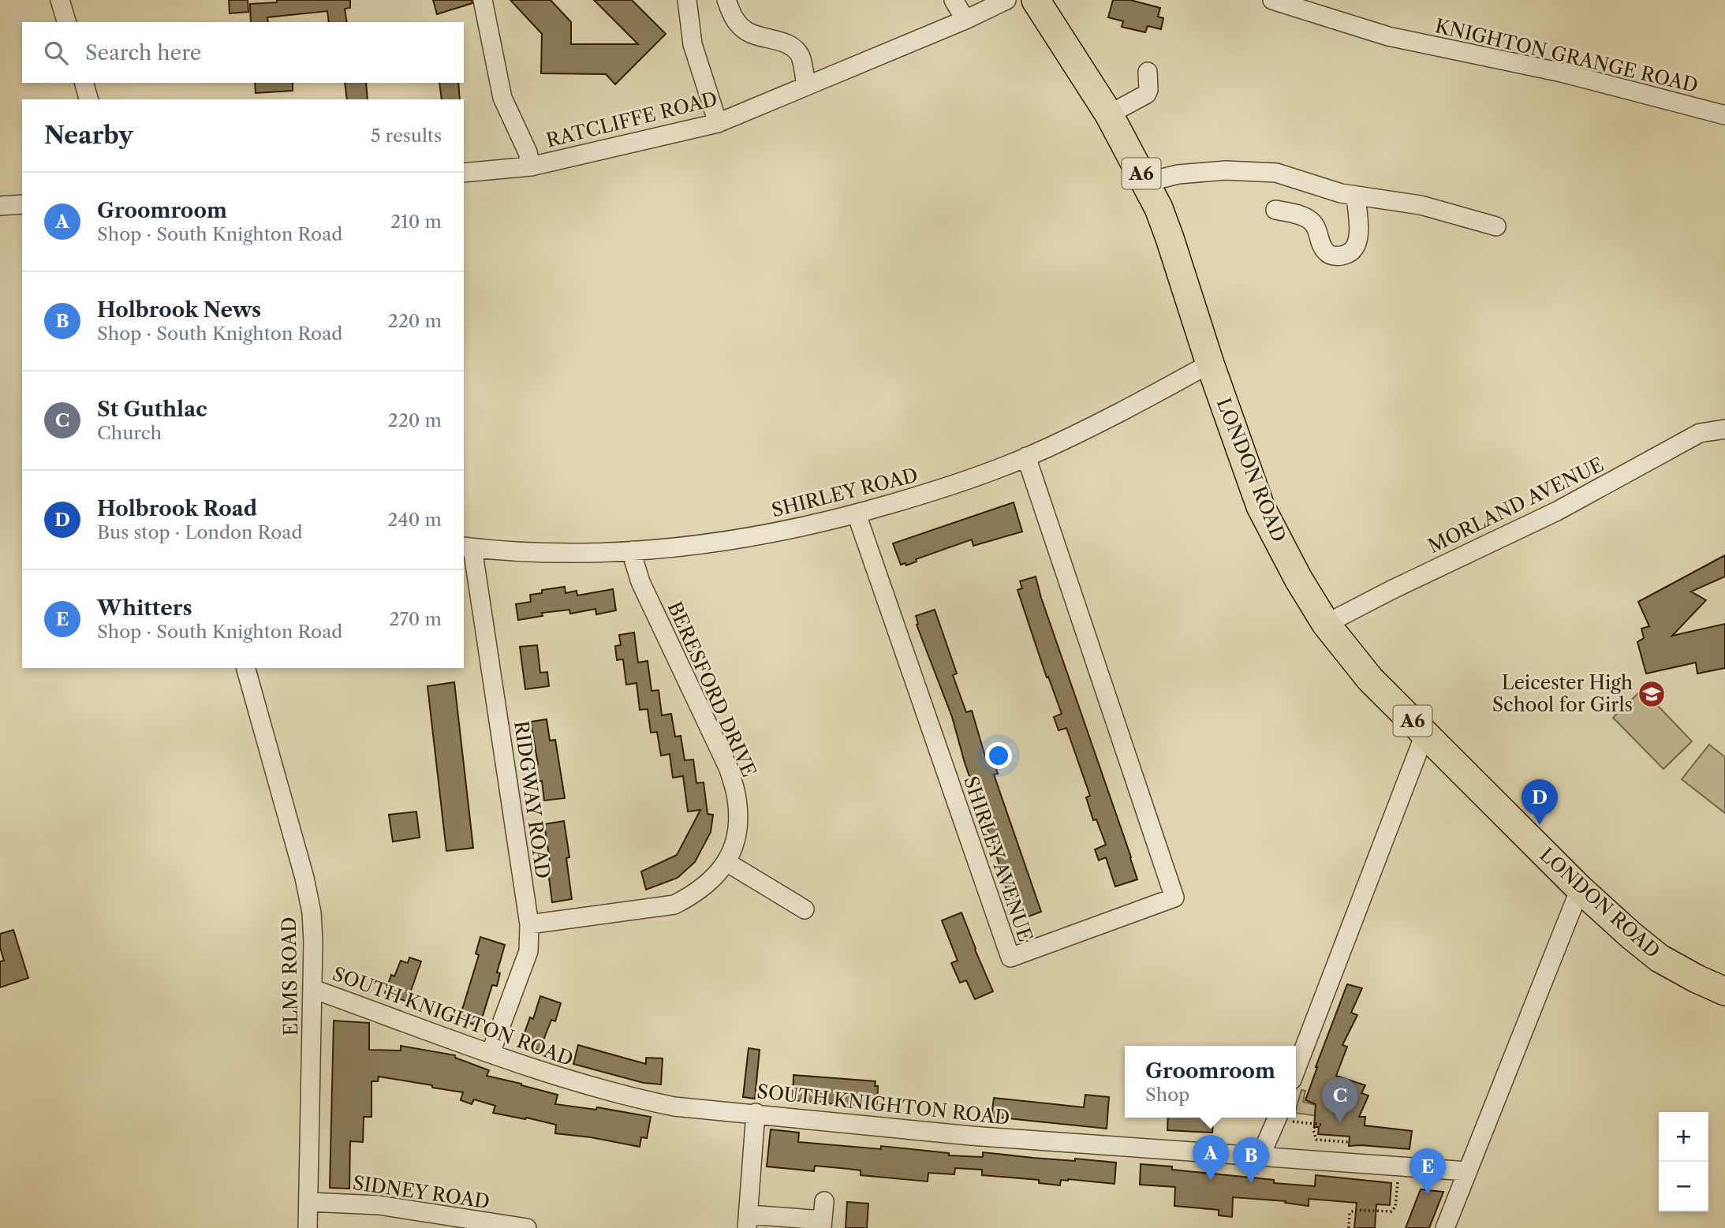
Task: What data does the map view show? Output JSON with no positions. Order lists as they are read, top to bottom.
{
  "streets": {
    "highway": ["A6", "LONDON ROAD"],
    "street": [
      "KNIGHTON GRANGE ROAD",
      "RATCLIFFE ROAD",
      "SHIRLEY ROAD",
      "MORLAND AVENUE",
      "BERESFORD DRIVE",
      "RIDGWAY ROAD",
      "SHIRLEY AVENUE",
      "ELMS ROAD",
      "SOUTH KNIGHTON ROAD",
      "SIDNEY ROAD"
    ]
  },
  "crossings": [
    ["LONDON ROAD", "SHIRLEY ROAD"],
    ["LONDON ROAD", "MORLAND AVENUE"],
    ["SHIRLEY ROAD", "BERESFORD DRIVE"],
    ["SHIRLEY ROAD", "RIDGWAY ROAD"],
    ["SHIRLEY ROAD", "SHIRLEY AVENUE"],
    ["BERESFORD DRIVE", "RIDGWAY ROAD"],
    ["RIDGWAY ROAD", "SOUTH KNIGHTON ROAD"],
    ["ELMS ROAD", "SOUTH KNIGHTON ROAD"],
    ["ELMS ROAD", "SIDNEY ROAD"]
  ],
  "places": {
    "school or university": ["Leicester High School for Girls"]
  },
  "page": {
    "search": "Search here",
    "heading": ["Nearby", "5 results"],
    "list": [
      {
        "mark": "A",
        "name": "Groomroom",
        "note": "Shop · South Knighton Road",
        "value": "210 m"
      },
      {
        "mark": "B",
        "name": "Holbrook News",
        "note": "Shop · South Knighton Road",
        "value": "220 m"
      },
      {
        "mark": "C",
        "name": "St Guthlac",
        "note": "Church",
        "value": "220 m"
      },
      {
        "mark": "D",
        "name": "Holbrook Road",
        "note": "Bus stop · London Road",
        "value": "240 m"
      },
      {
        "mark": "E",
        "name": "Whitters",
        "note": "Shop · South Knighton Road",
        "value": "270 m"
      }
    ],
    "pins": [
      "D",
      "C",
      "A",
      "B",
      "E"
    ],
    "popup": ["Groomroom", "Shop"],
    "map_buttons": ["+", "−"]
  }
}
